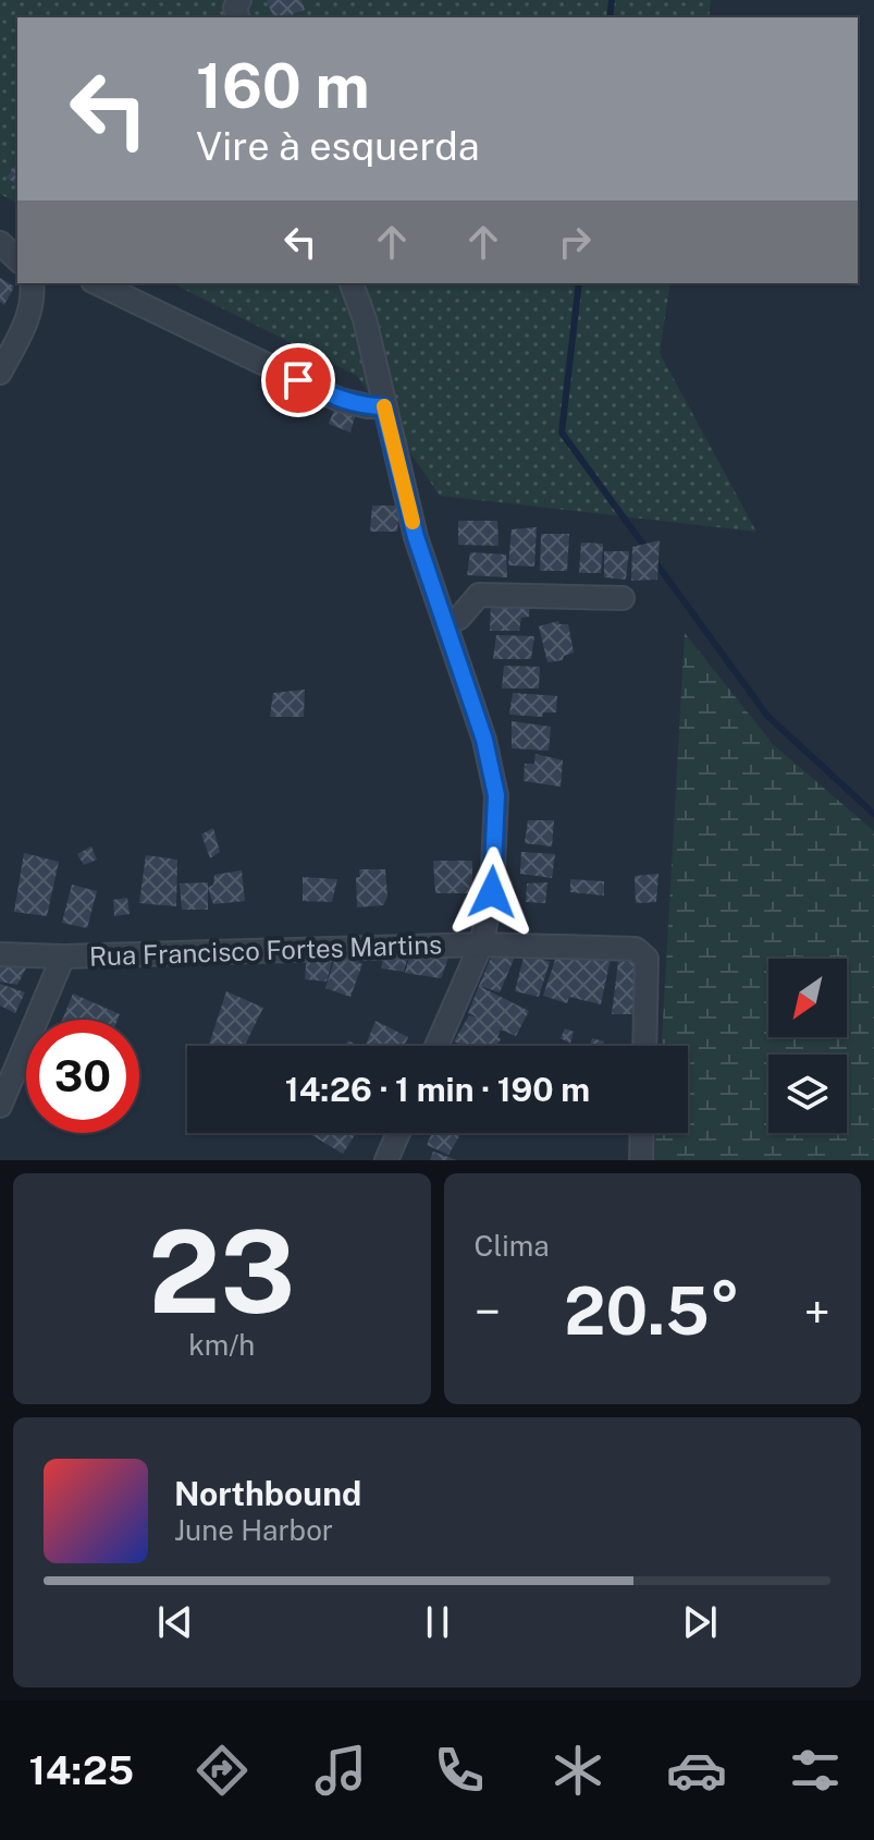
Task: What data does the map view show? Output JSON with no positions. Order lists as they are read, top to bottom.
{
  "streets": {
    "street": ["Rua Francisco Fortes Martins"]
  },
  "north": "bottom left",
  "page": {
    "turn": ["160 m", "Vire à esquerda"],
    "limit": "30",
    "trip": "14:26 · 1 min · 190 m",
    "tile": [
      ["23", "km/h"],
      "Clima"
    ],
    "heat": ["−", "20.5°", "+"],
    "song": ["Northbound", "June Harbor"],
    "tabs": "14:25"
  }
}
